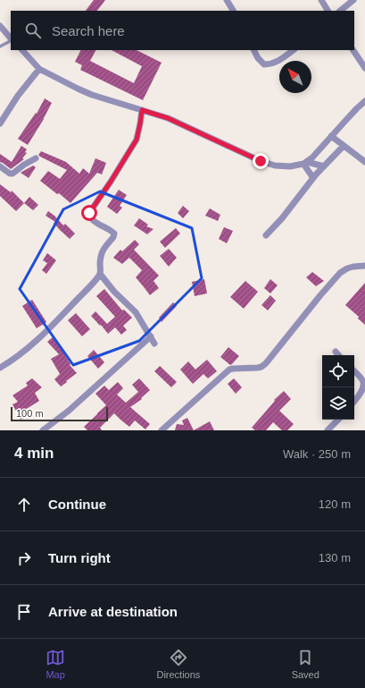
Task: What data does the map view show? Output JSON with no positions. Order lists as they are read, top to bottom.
{
  "scale_bar": "100 m",
  "north": "top left",
  "page": {
    "search": "Search here",
    "scale": "100 m",
    "heading": ["4 min", "Walk · 250 m"],
    "list": [
      ["Continue", "120 m"],
      ["Turn right", "130 m"],
      "Arrive at destination"
    ],
    "nav": ["Map", "Directions", "Saved"]
  }
}
